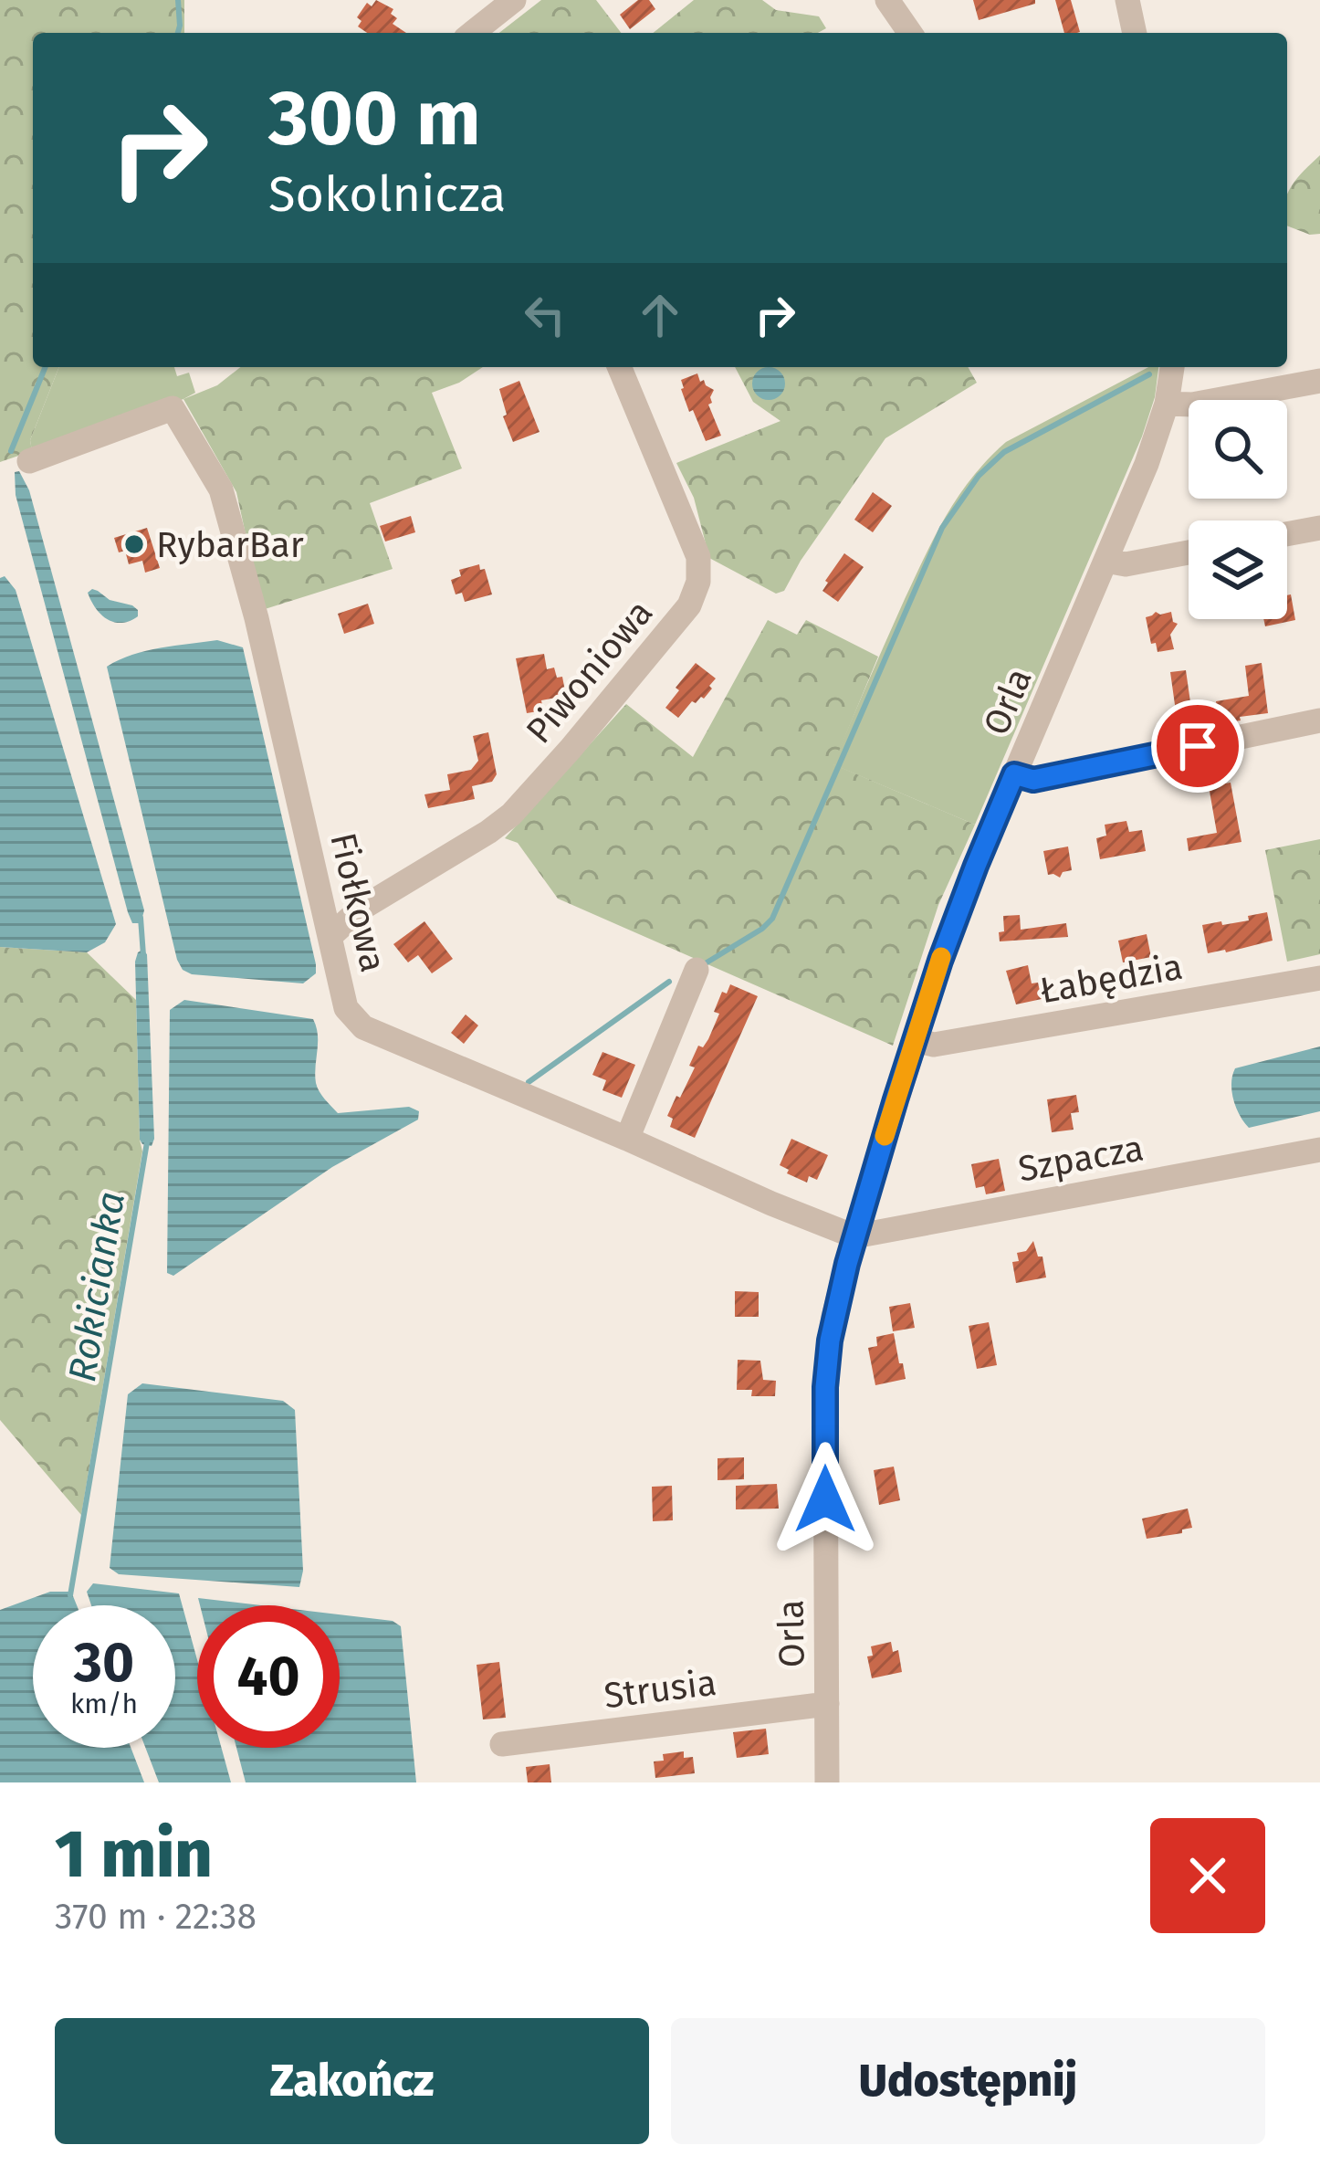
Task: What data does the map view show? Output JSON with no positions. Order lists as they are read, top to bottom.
{
  "streets": {
    "street": [
      "Piwoniowa",
      "Orla",
      "Fiołkowa",
      "Łabędzia",
      "Szpacza",
      "Strusia"
    ]
  },
  "crossings": [
    ["Piwoniowa", "Fiołkowa"],
    ["Orla", "Fiołkowa"],
    ["Orla", "Łabędzia"],
    ["Orla", "Szpacza"],
    ["Orla", "Strusia"],
    ["Fiołkowa", "Szpacza"]
  ],
  "water": ["Rokicianka"],
  "places": ["RybarBar"],
  "page": {
    "turn": ["300 m", "Sokolnicza"],
    "speed": "30 km/h",
    "limit": "40",
    "heading": ["1 min", "370 m · 22:38"],
    "buttons": ["Zakończ", "Udostępnij"]
  }
}
